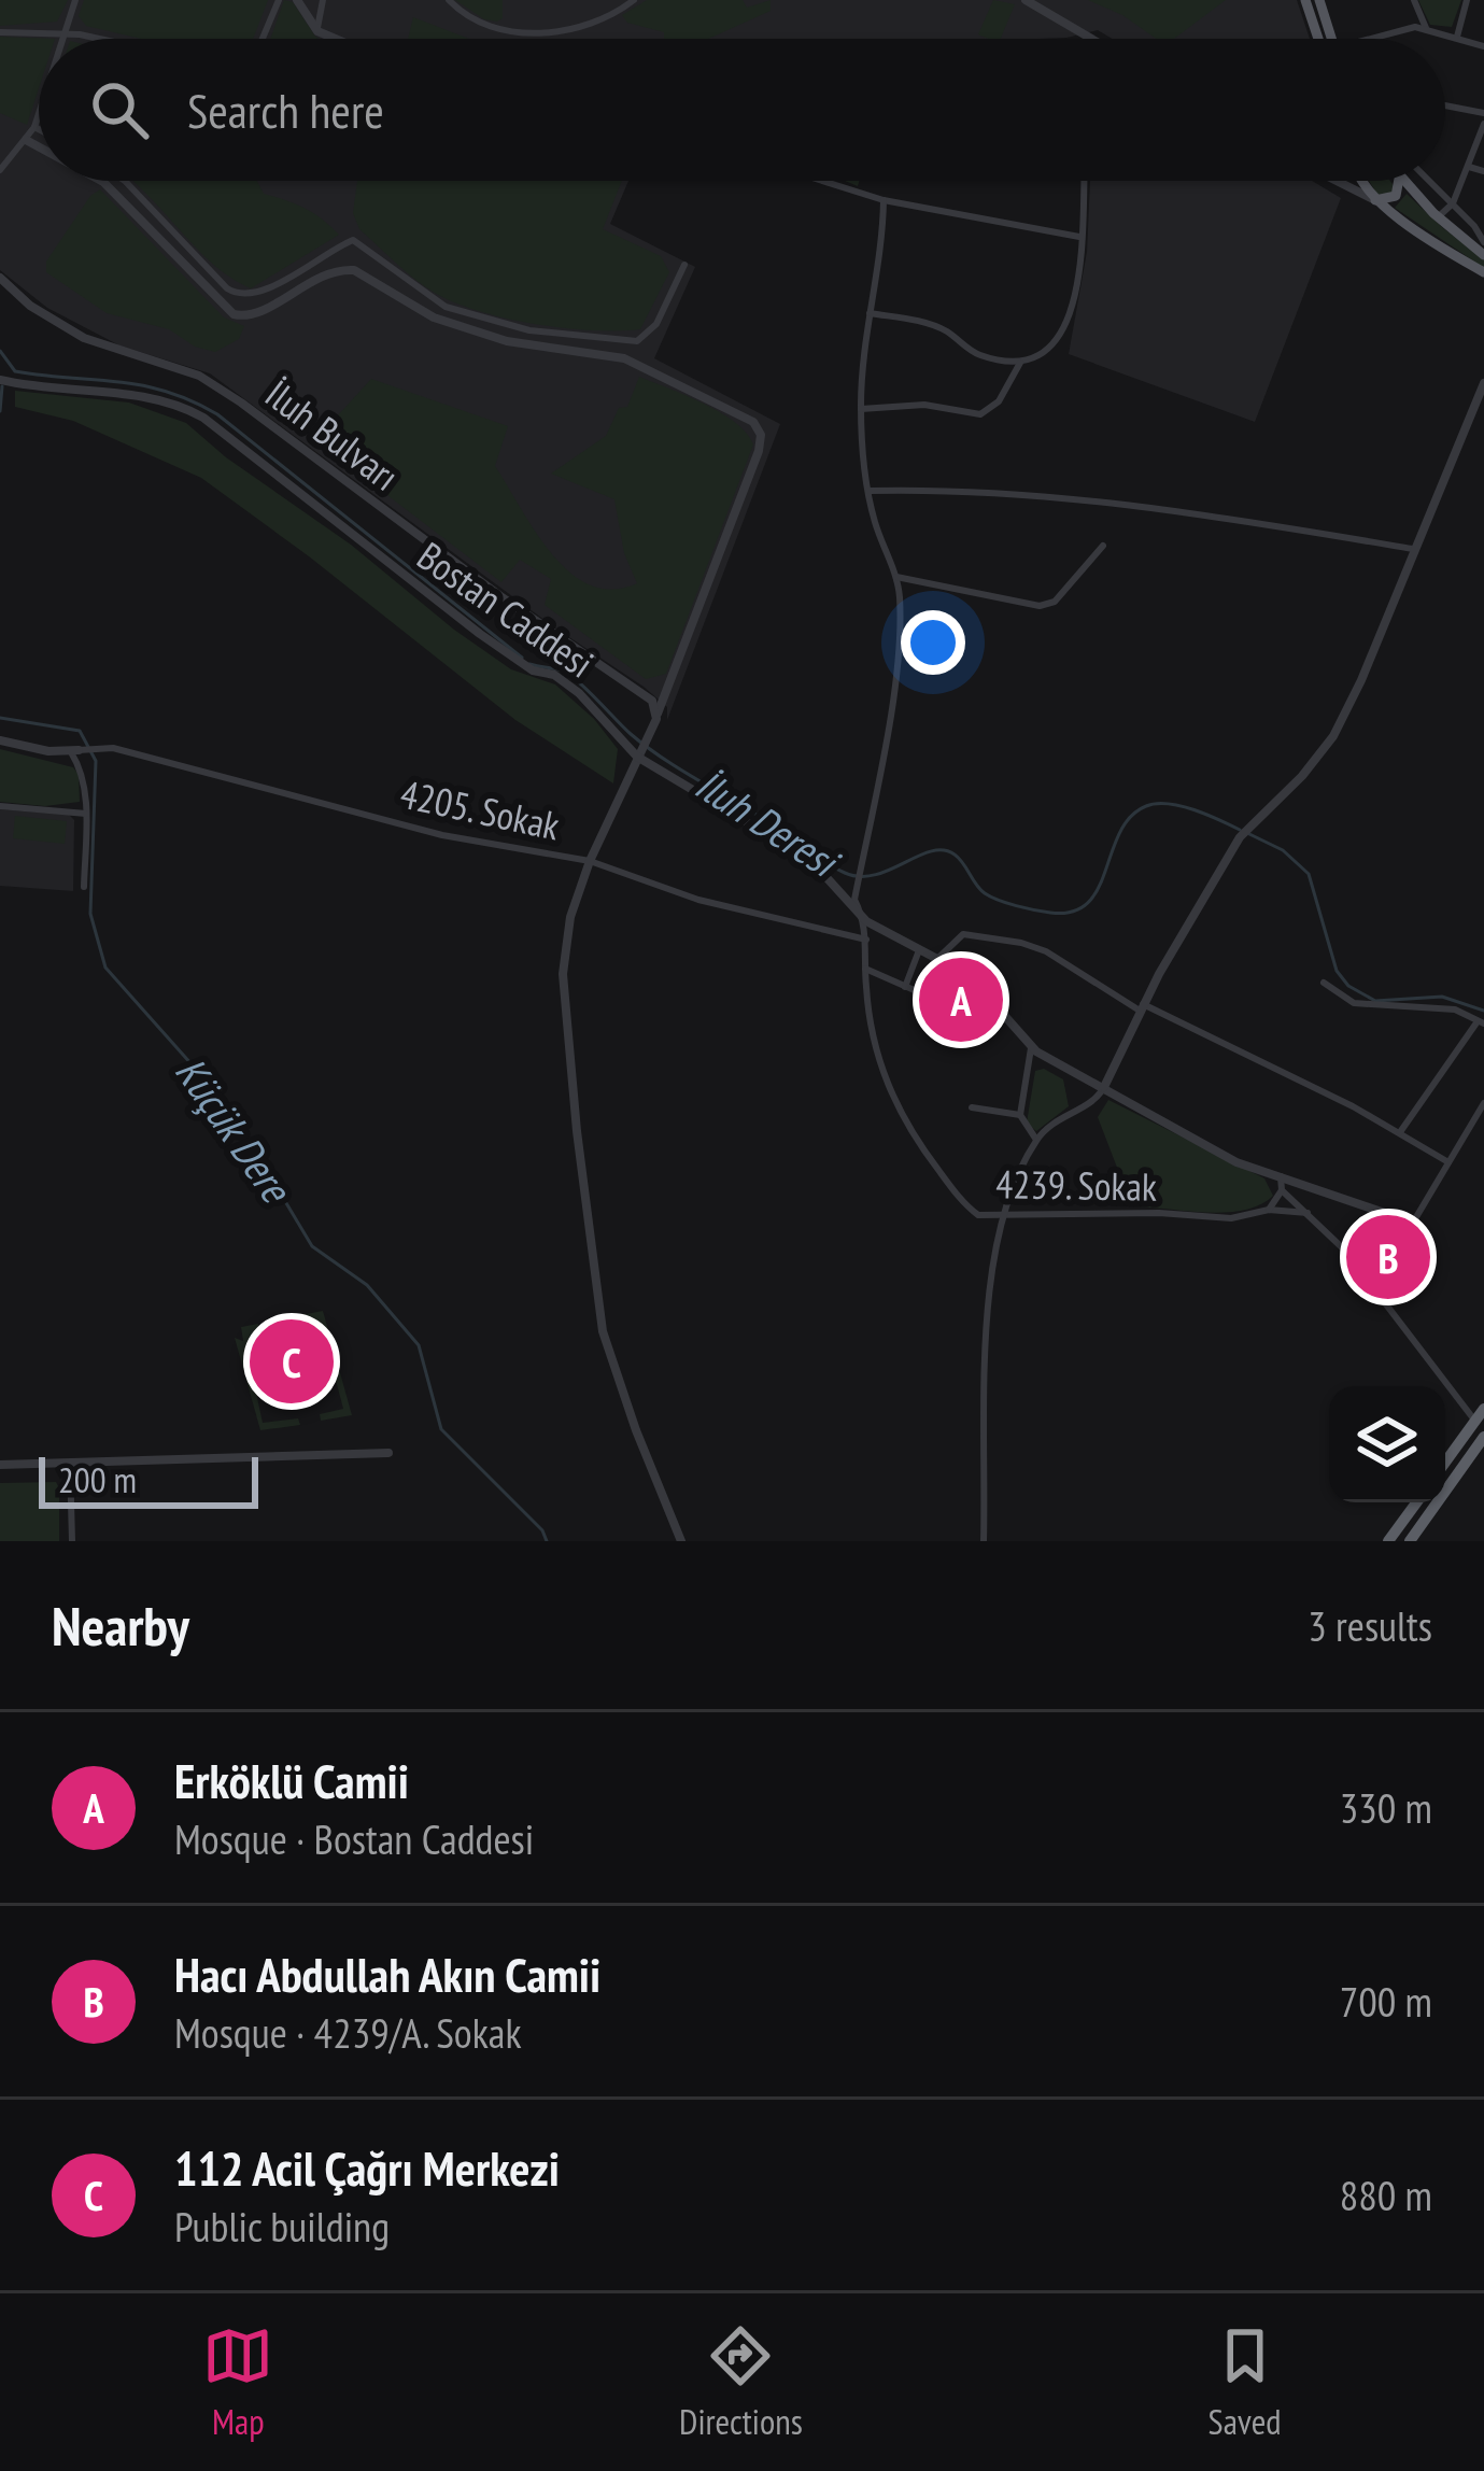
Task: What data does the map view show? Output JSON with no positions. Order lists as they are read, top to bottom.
{
  "streets": {
    "street": [
      "İluh Bulvarı",
      "Bostan Caddesi",
      "4205. Sokak",
      "4239. Sokak"
    ]
  },
  "crossings": [
    ["Bostan Caddesi", "4239. Sokak"],
    ["4205. Sokak", "4239. Sokak"]
  ],
  "water": ["İluh Deresi", "Küçük Dere"],
  "scale_bar": "200 m",
  "page": {
    "search": "Search here",
    "pins": ["A", "B", "C"],
    "scale": "200 m",
    "heading": ["Nearby", "3 results"],
    "list": [
      {
        "mark": "A",
        "name": "Erköklü Camii",
        "note": "Mosque · Bostan Caddesi",
        "value": "330 m"
      },
      {
        "mark": "B",
        "name": "Hacı Abdullah Akın Camii",
        "note": "Mosque · 4239/A. Sokak",
        "value": "700 m"
      },
      {
        "mark": "C",
        "name": "112 Acil Çağrı Merkezi",
        "note": "Public building",
        "value": "880 m"
      }
    ],
    "nav": ["Map", "Directions", "Saved"]
  }
}
